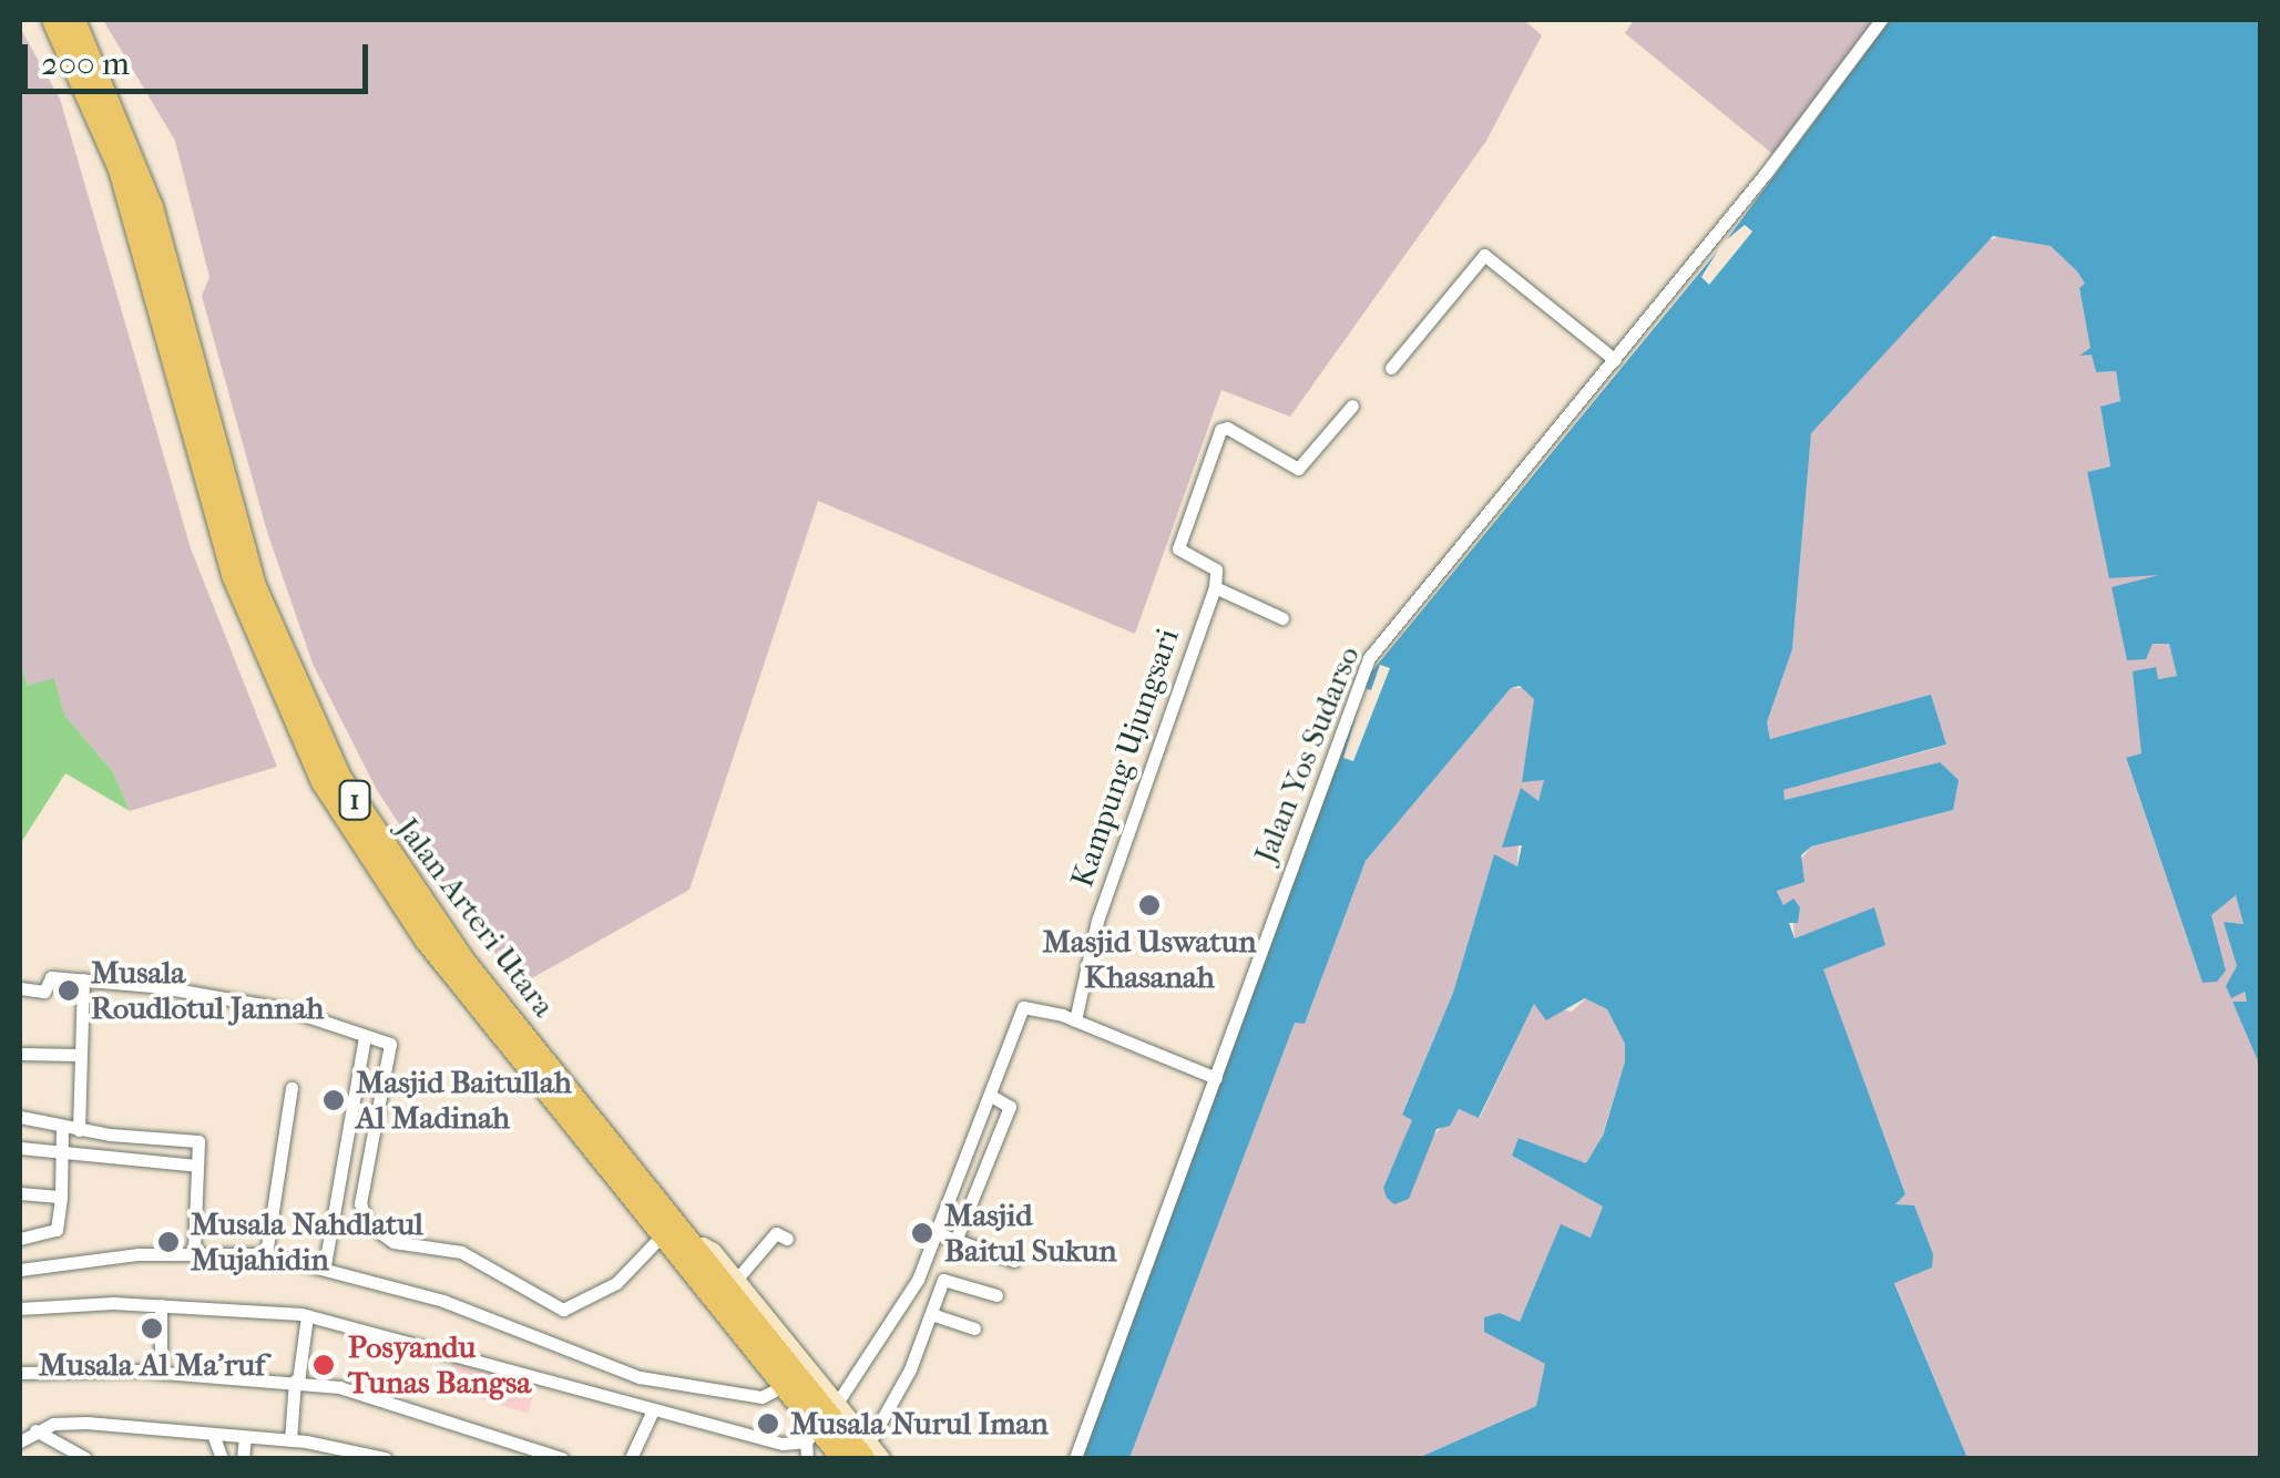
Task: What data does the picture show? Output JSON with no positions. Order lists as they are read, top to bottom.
{
  "streets": {
    "highway": ["1", "Jalan Arteri Utara"],
    "street": ["Jalan Yos Sudarso", "Kampung Ujungsari"]
  },
  "places": [
    "Masjid Uswatun Khasanah",
    "Musala Roudlotul Jannah",
    "Masjid Baitullah Al Madinah",
    "Masjid Baitul Sukun",
    "Musala Nahdlatul Mujahidin",
    "Musala Al Ma'ruf",
    "Posyandu Tunas Bangsa",
    "Musala Nurul Iman"
  ],
  "scale_bar": "200 m"
}
